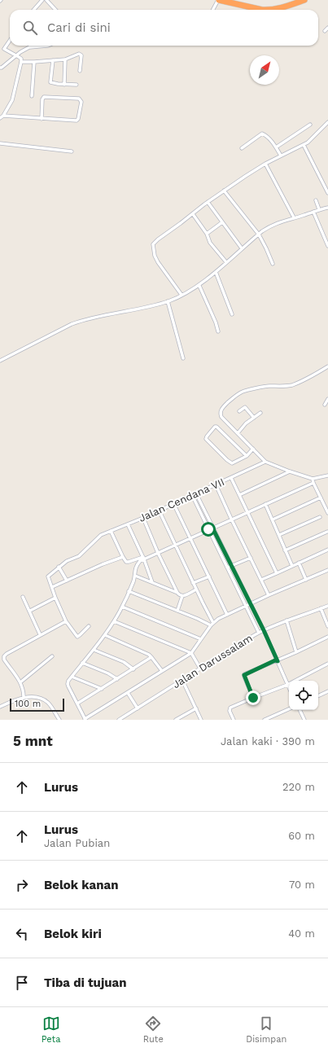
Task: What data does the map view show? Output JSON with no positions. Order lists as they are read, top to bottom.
{
  "streets": {
    "street": ["Jalan Cendana VII", "Jalan Darussalam"]
  },
  "scale_bar": "100 m",
  "north": "top right",
  "page": {
    "search": "Cari di sini",
    "scale": "100 m",
    "heading": ["5 mnt", "Jalan kaki · 390 m"],
    "list": [
      ["Lurus", "220 m"],
      ["Lurus", "Jalan Pubian", "60 m"],
      ["Belok kanan", "70 m"],
      ["Belok kiri", "40 m"],
      "Tiba di tujuan"
    ],
    "nav": ["Peta", "Rute", "Disimpan"]
  }
}
